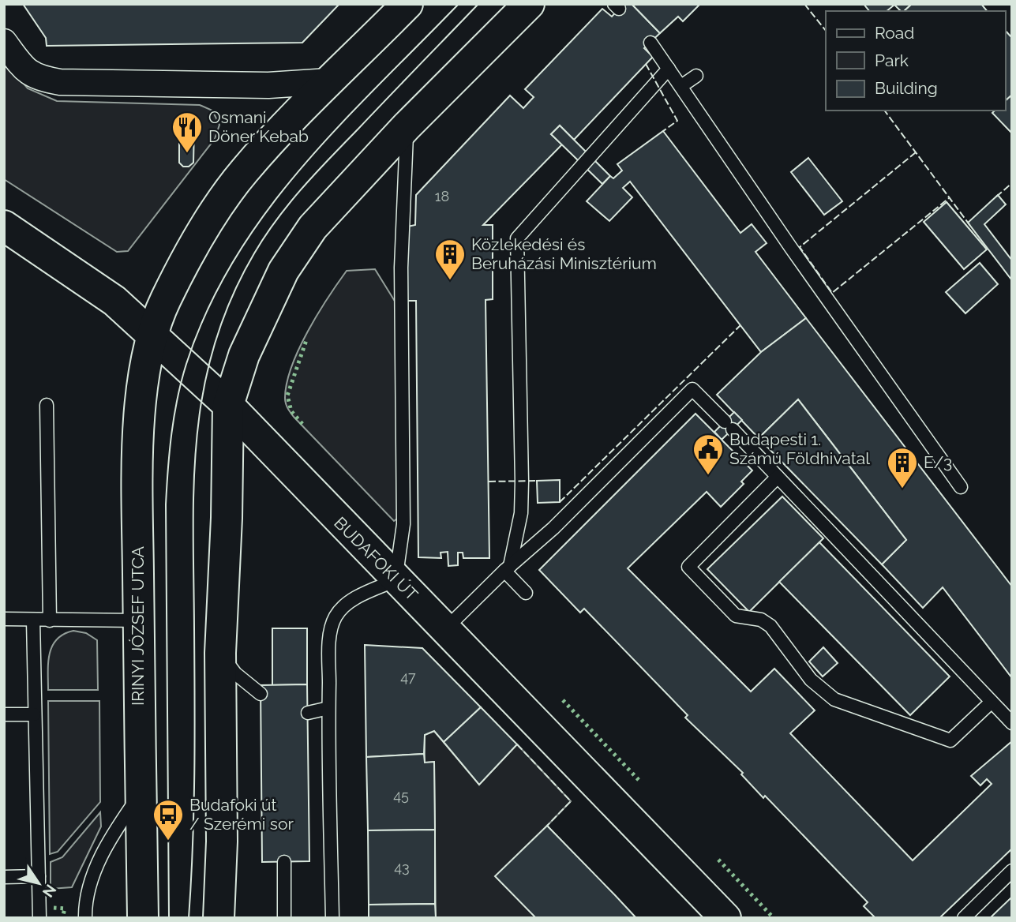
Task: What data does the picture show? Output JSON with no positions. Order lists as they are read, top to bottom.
{
  "streets": {
    "main road": ["BUDAFOKI ÚT", "IRINYI JÓZSEF UTCA"]
  },
  "crossings": [
    ["BUDAFOKI ÚT", "IRINYI JÓZSEF UTCA"]
  ],
  "places": {
    "restaurant": ["Osmani Döner Kebab"],
    "building": ["Közlekedési és Beruházási Minisztérium", "E/3"],
    "public building": ["Budapesti 1. Számú Földhivatal"],
    "bus stop": ["Budafoki út / Szerémi sor"]
  },
  "house_numbers": [
    "18",
    "47",
    "45",
    "43"
  ],
  "legend": ["Road", "Park", "Building"],
  "north": "bottom right"
}
